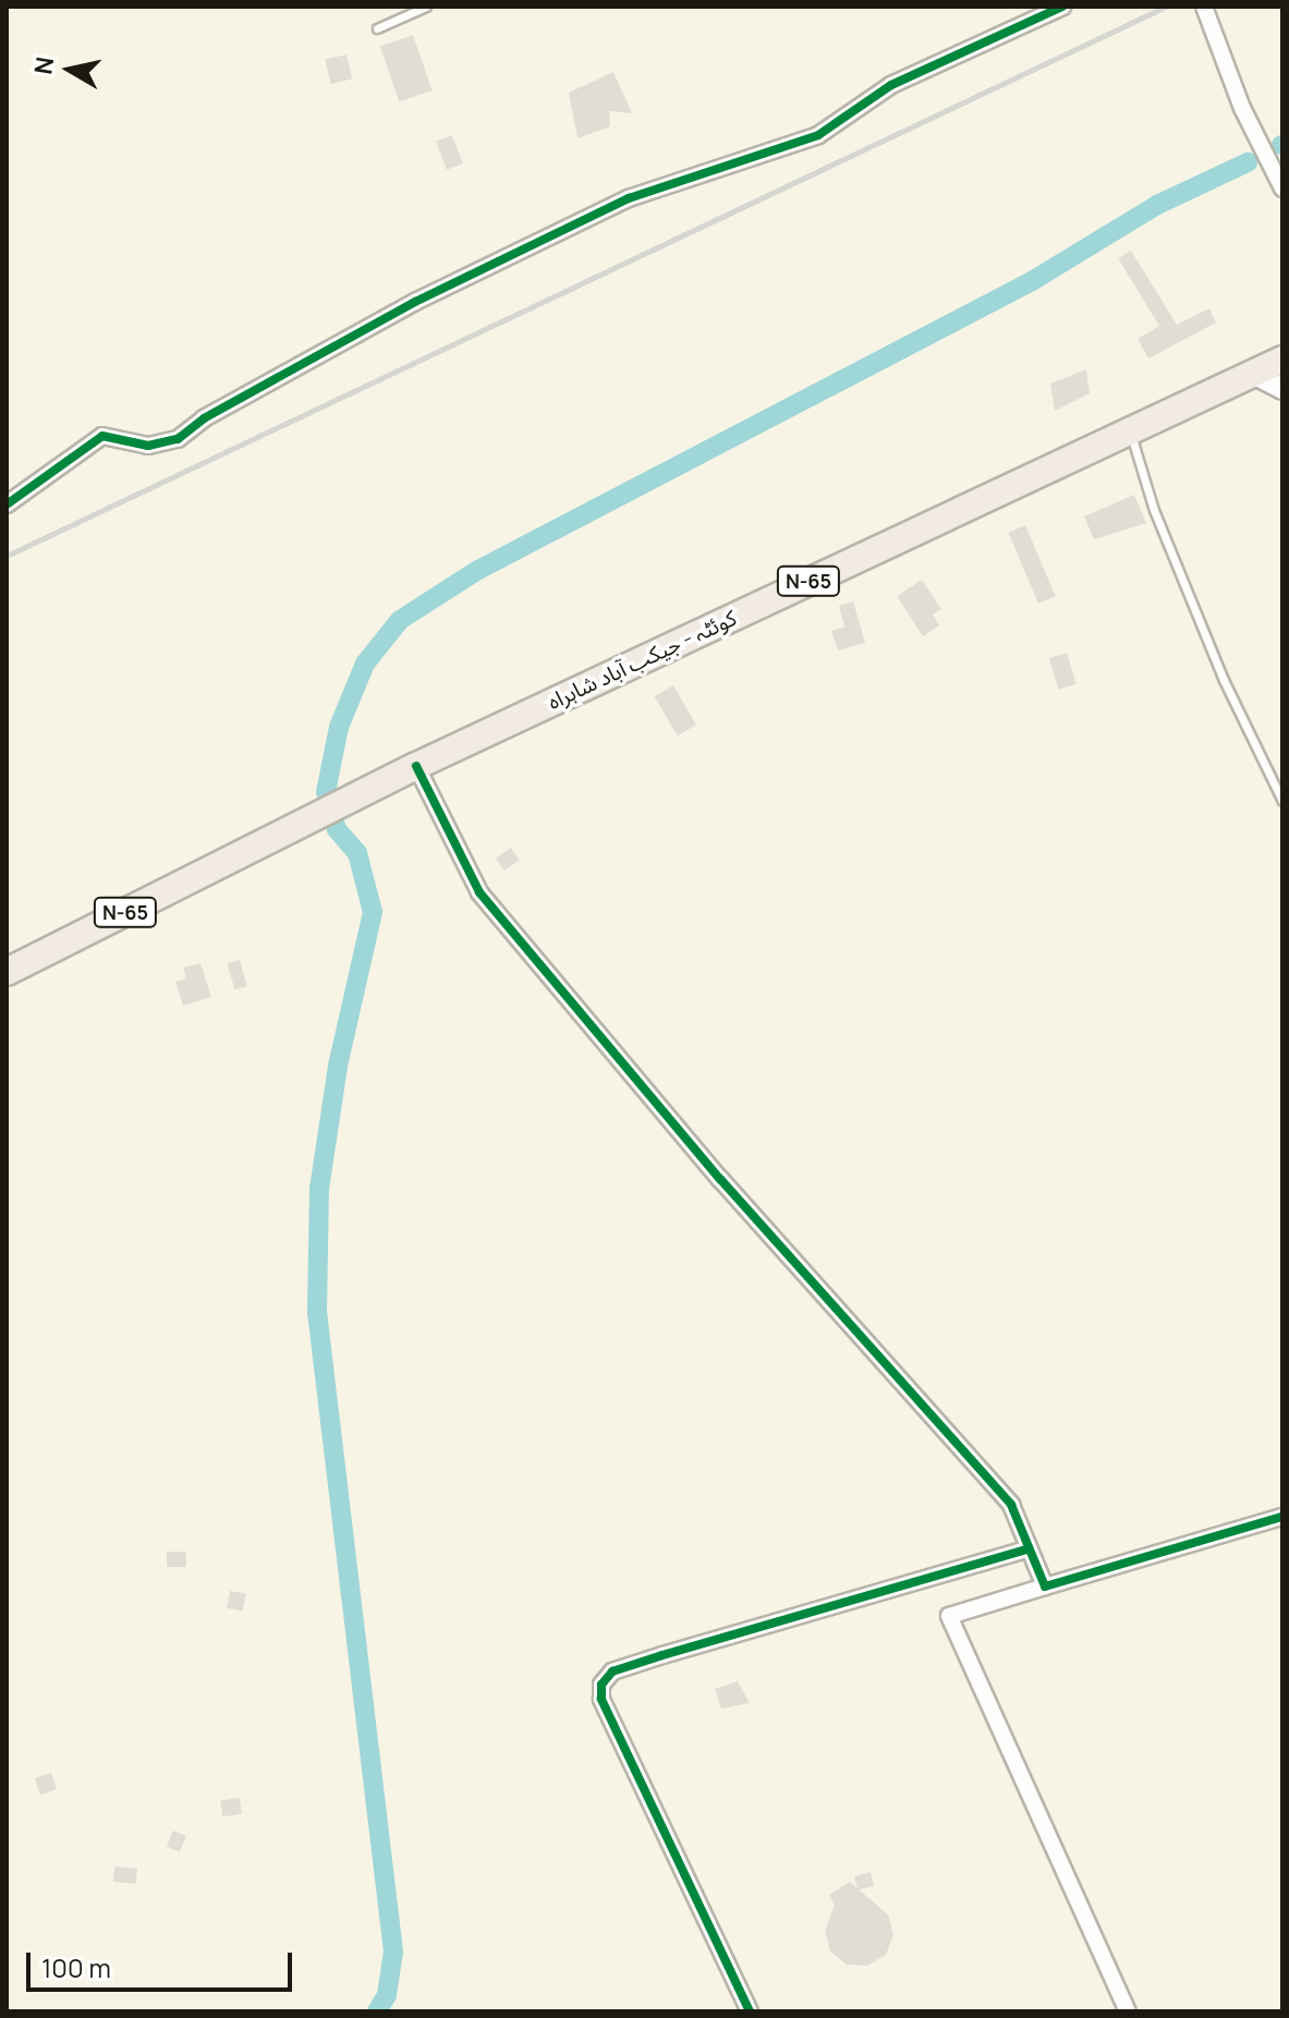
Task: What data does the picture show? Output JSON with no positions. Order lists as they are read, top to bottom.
{
  "streets": {
    "highway": ["N-65", "کوئٹہ - جیکب آباد شاہراہ"]
  },
  "scale_bar": "100 m",
  "north": "left"
}
